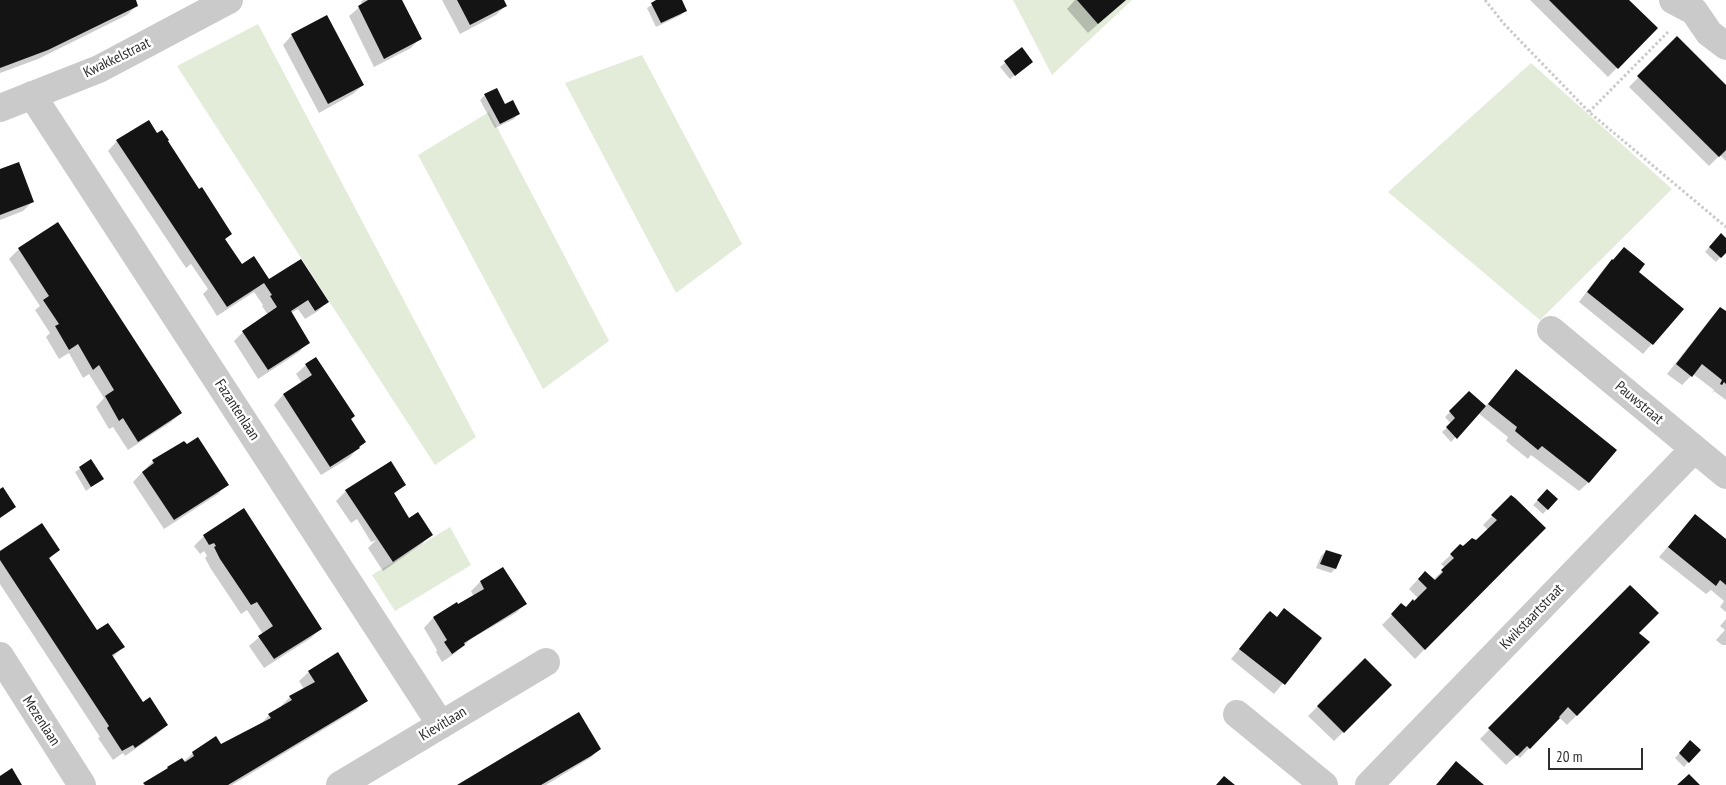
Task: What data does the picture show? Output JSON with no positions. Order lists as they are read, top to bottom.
{
  "streets": {
    "street": [
      "Kwakkelstraat",
      "Pauwstraat",
      "Fazantenlaan",
      "Kwikstaartstraat",
      "Mezenlaan",
      "Kievitlaan"
    ]
  },
  "crossings": [
    ["Kwakkelstraat", "Fazantenlaan"],
    ["Pauwstraat", "Kwikstaartstraat"],
    ["Fazantenlaan", "Kievitlaan"]
  ],
  "scale_bar": "20 m"
}
